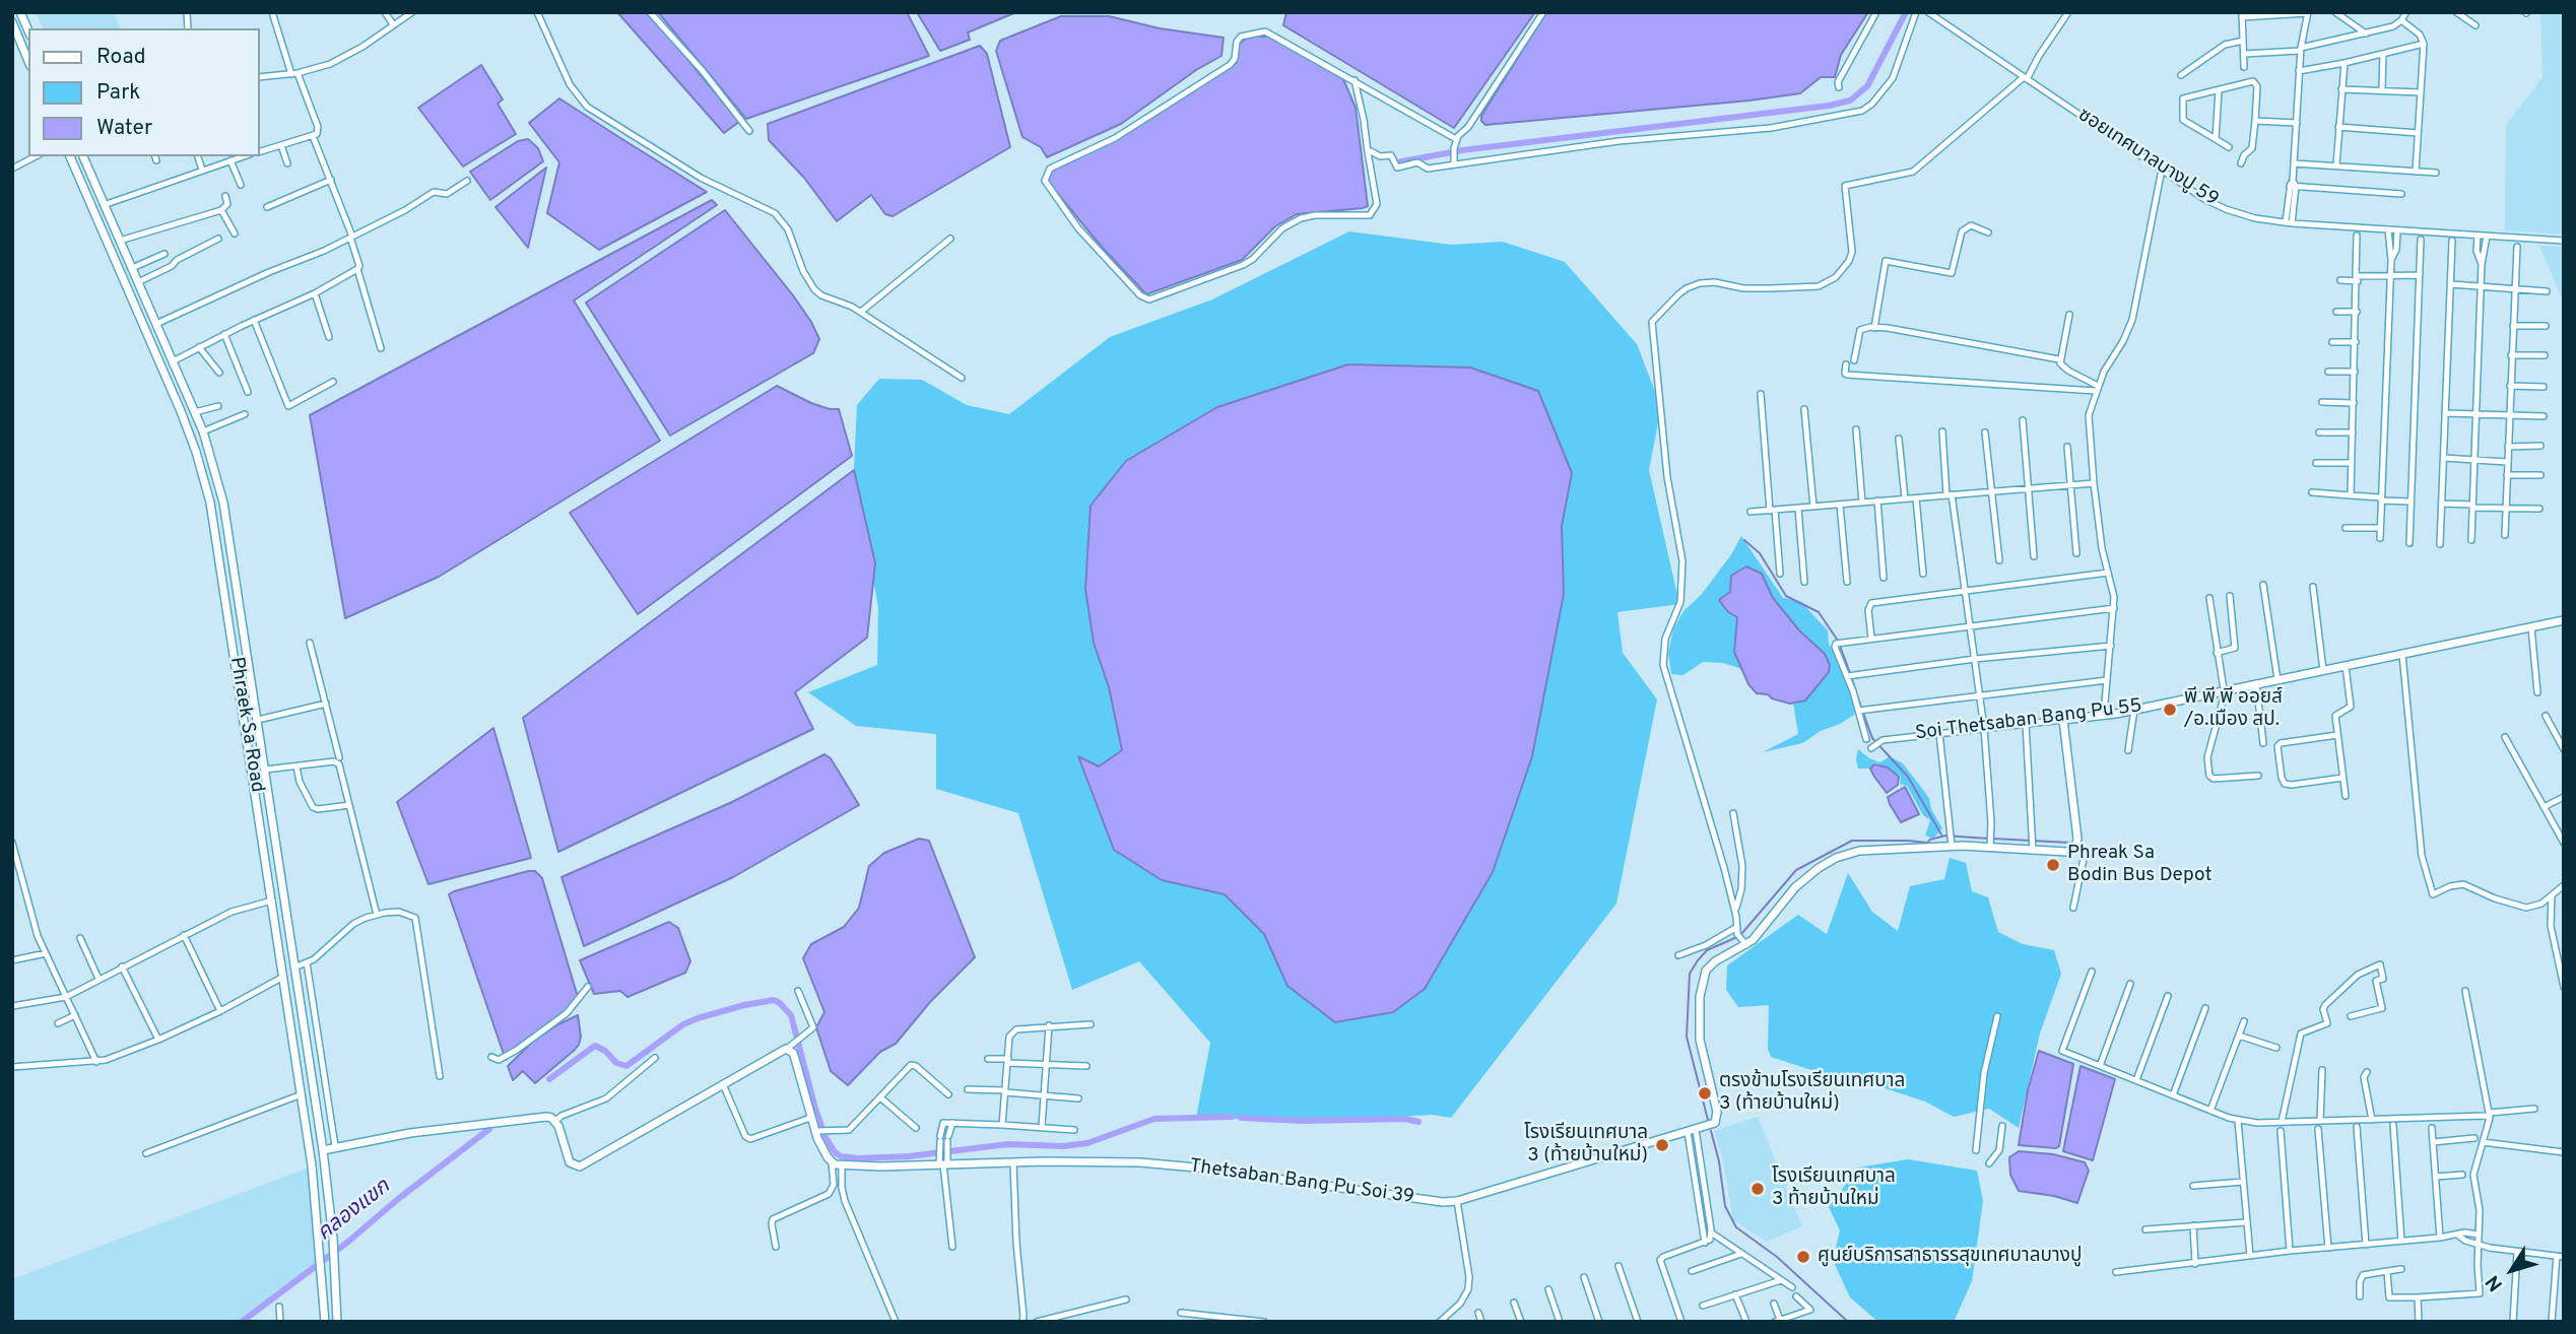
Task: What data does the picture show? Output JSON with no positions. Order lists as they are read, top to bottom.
{
  "streets": {
    "street": [
      "ซอยเทศบาลบางปู 59",
      "Soi Thetsaban Bang Pu 55",
      "Phraek Sa Road",
      "Thetsaban Bang Pu Soi 39"
    ]
  },
  "water": ["คลองแขก"],
  "places": [
    "พี พี พี ออยส์ /อ.เมือง สป.",
    "Phreak Sa Bodin Bus Depot",
    "ตรงข้ามโรงเรียนเทศบาล 3 (ท้ายบ้านใหม่)",
    "โรงเรียนเทศบาล 3 (ท้ายบ้านใหม่)",
    "โรงเรียนเทศบาล 3 ท้ายบ้านใหม่",
    "ศูนย์บริการสาธารรสุขเทศบาลบางปู"
  ],
  "legend": ["Road", "Park", "Water"],
  "north": "bottom left"
}
